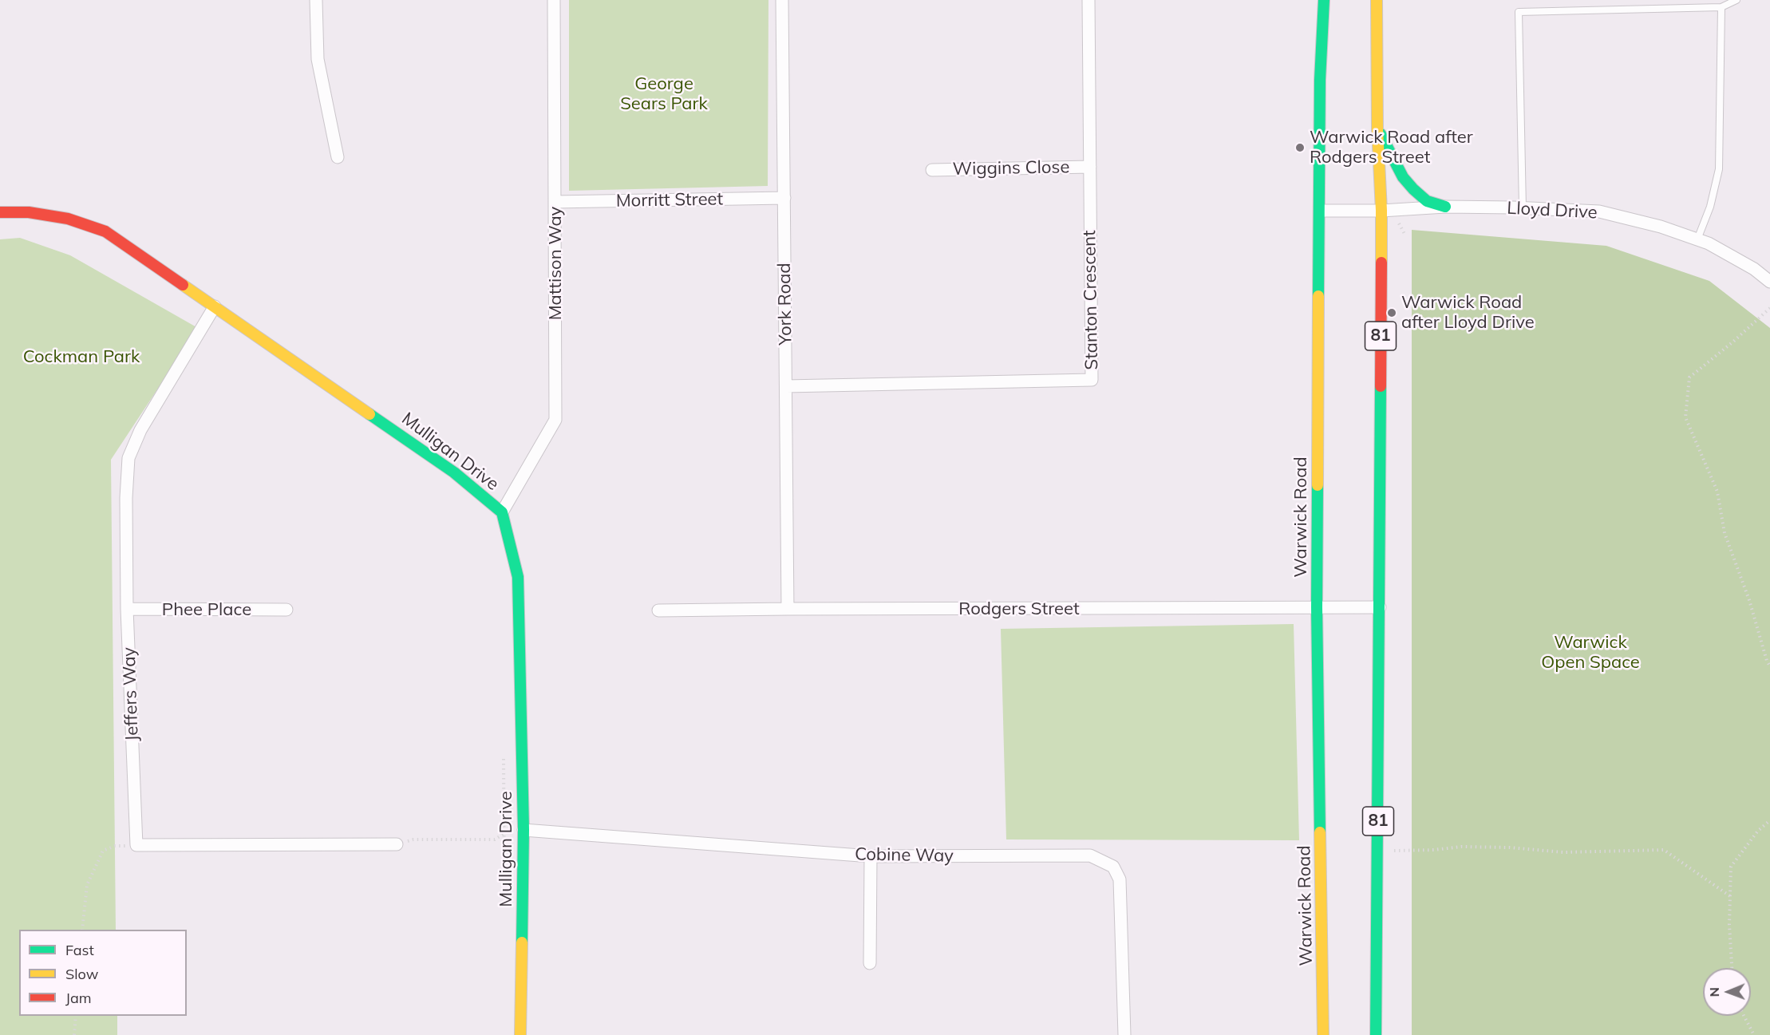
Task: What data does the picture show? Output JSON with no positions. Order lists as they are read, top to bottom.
{
  "streets": {
    "main road": ["81", "Mulligan Drive", "Warwick Road"],
    "street": [
      "Wiggins Close",
      "Morritt Street",
      "Lloyd Drive",
      "Mattison Way",
      "Stanton Crescent",
      "York Road",
      "Rodgers Street",
      "Phee Place",
      "Jeffers Way",
      "Cobine Way"
    ]
  },
  "crossings": [
    ["Wiggins Close", "Stanton Crescent"],
    ["Morritt Street", "Mattison Way"],
    ["Morritt Street", "York Road"],
    ["Lloyd Drive", "81"],
    ["Lloyd Drive", "Warwick Road"],
    ["Mattison Way", "Mulligan Drive"],
    ["Stanton Crescent", "York Road"],
    ["York Road", "Rodgers Street"],
    ["81", "Rodgers Street"],
    ["Mulligan Drive", "Jeffers Way"],
    ["Mulligan Drive", "Cobine Way"],
    ["Warwick Road", "Rodgers Street"],
    ["Phee Place", "Jeffers Way"]
  ],
  "parks": ["George Sears Park", "Cockman Park", "Warwick Open Space"],
  "places": ["Warwick Road after Rodgers Street", "Warwick Road after Lloyd Drive"],
  "legend": ["Fast", "Slow", "Jam"],
  "north": "left"
}
